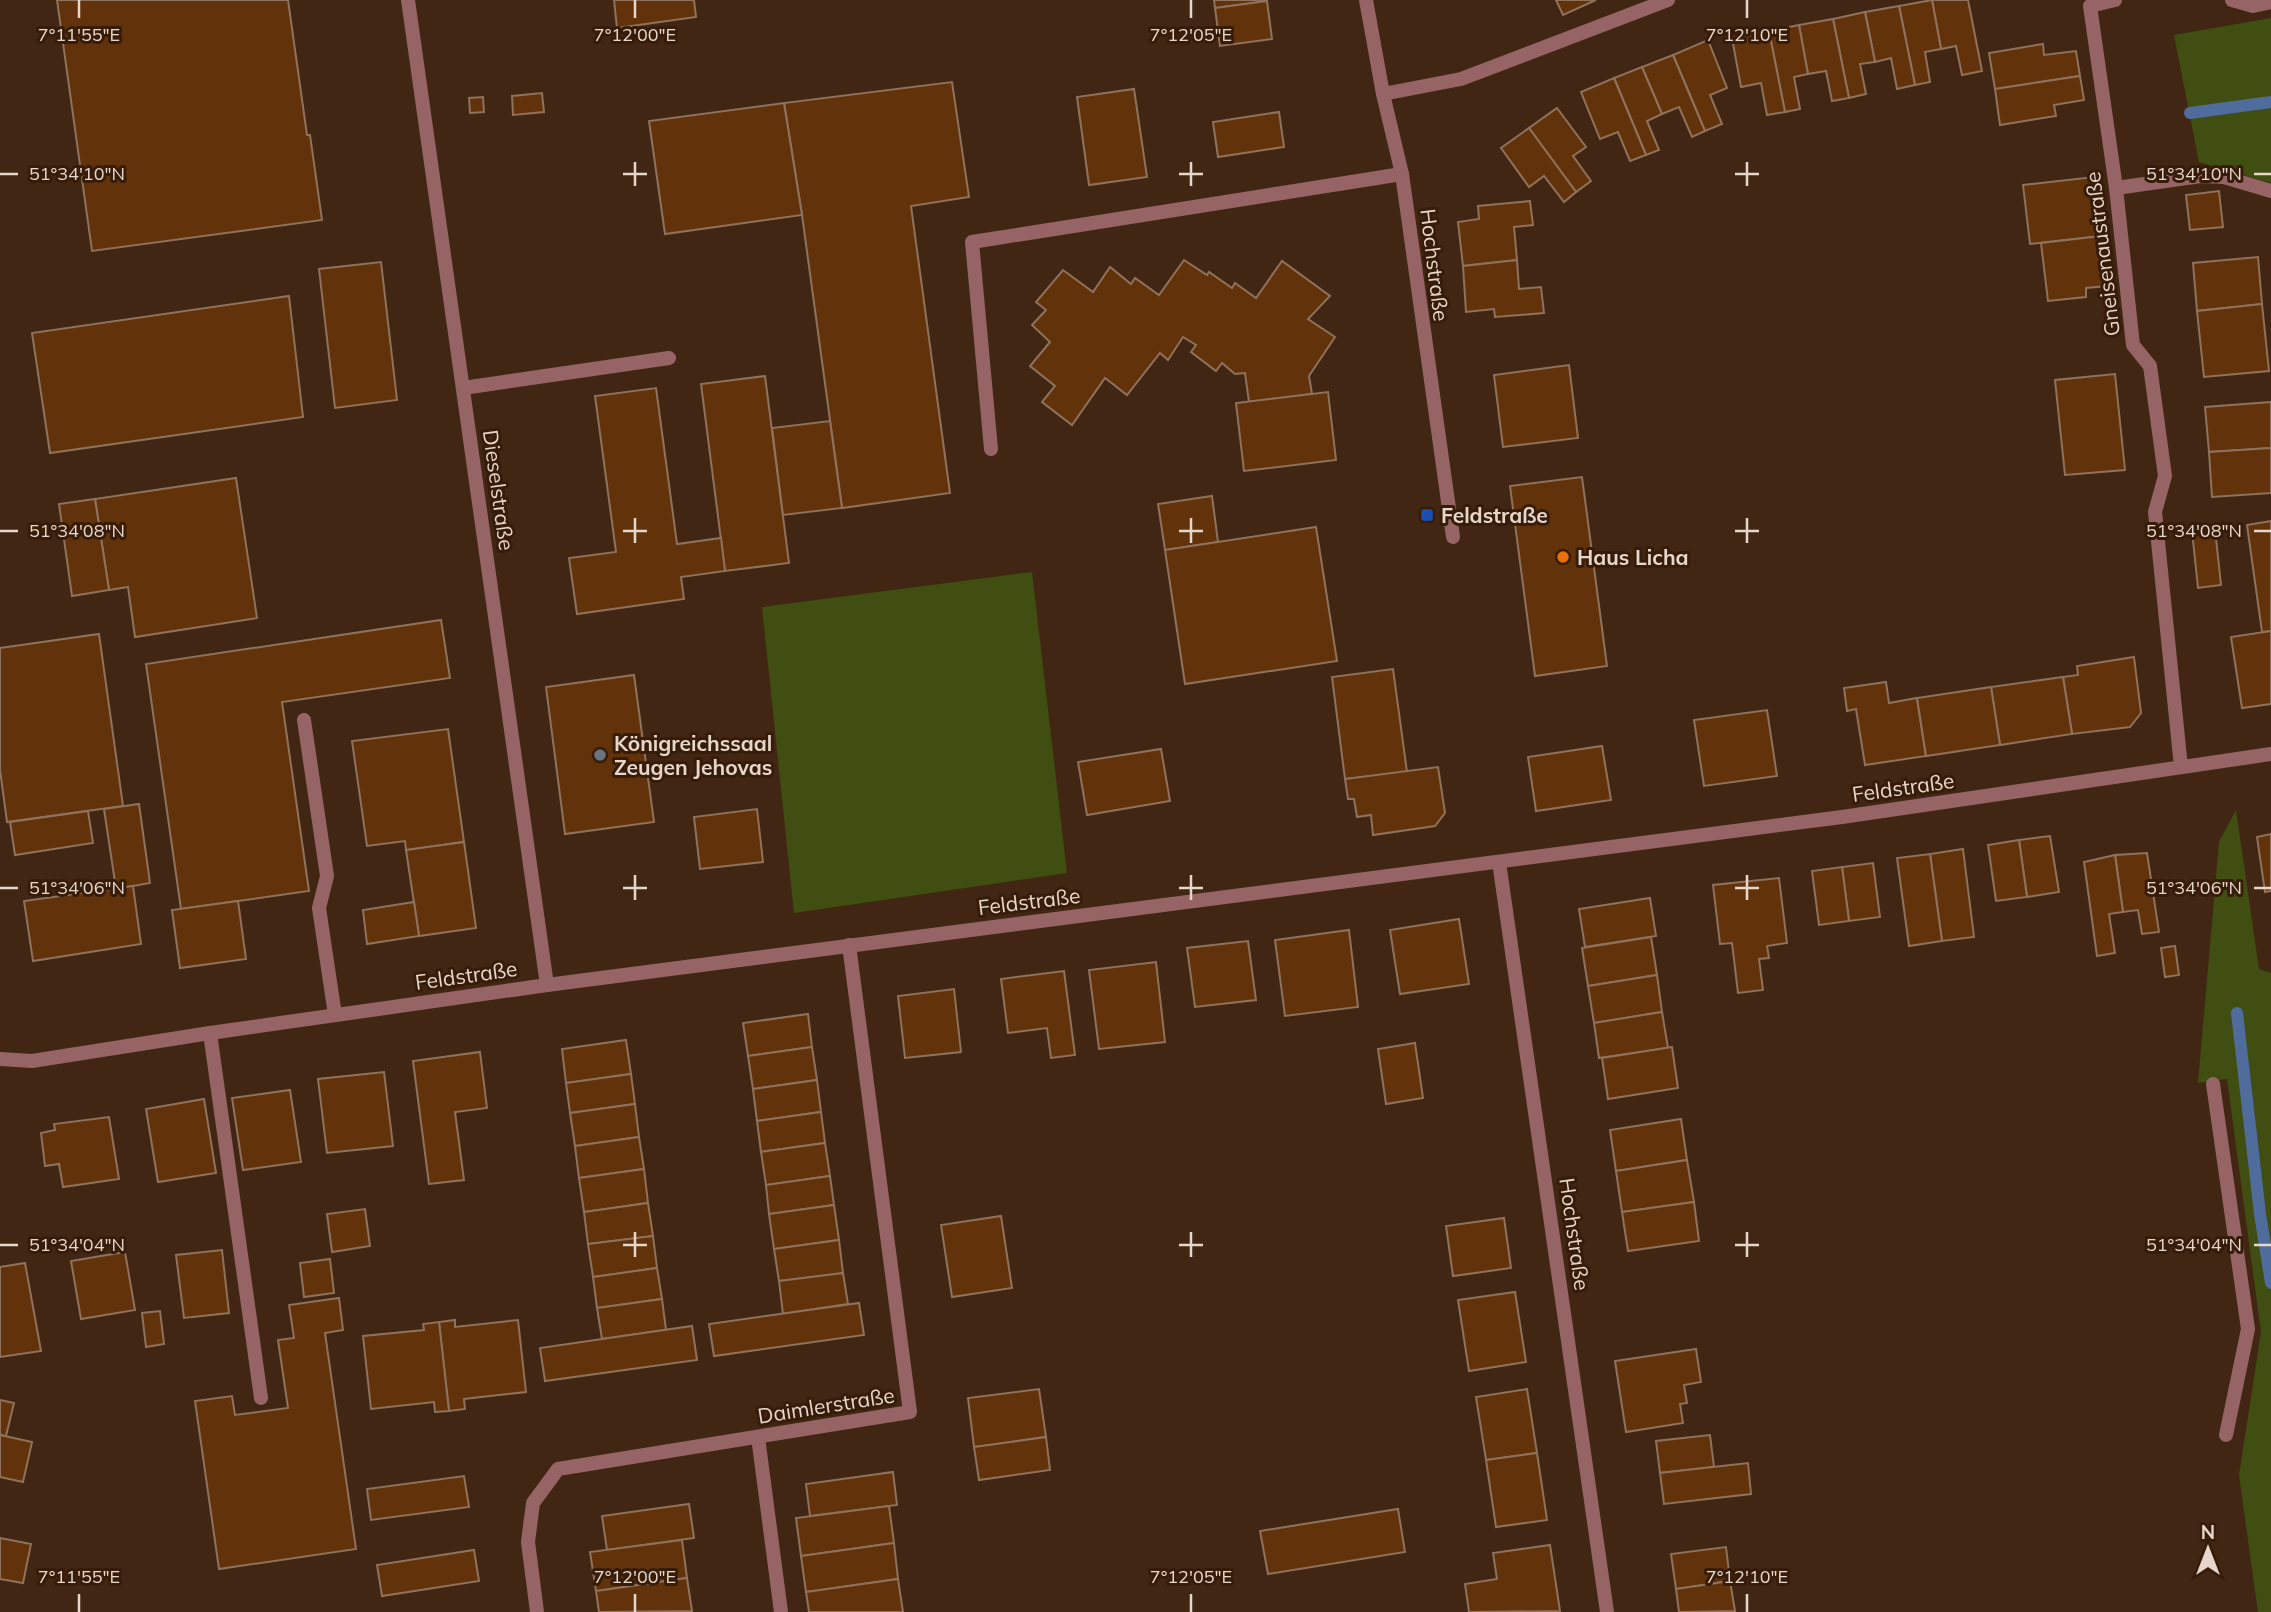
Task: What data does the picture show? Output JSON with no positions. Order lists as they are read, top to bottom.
{
  "streets": {
    "street": [
      "Gneisenaustraße",
      "Hochstraße",
      "Dieselstraße",
      "Feldstraße",
      "Daimlerstraße"
    ]
  },
  "crossings": [
    ["Gneisenaustraße", "Feldstraße"],
    ["Hochstraße", "Feldstraße"],
    ["Dieselstraße", "Feldstraße"],
    ["Feldstraße", "Daimlerstraße"]
  ],
  "places": {
    "transit": ["Feldstraße"],
    "other": ["Haus Licha", "Königreichssaal Zeugen Jehovas"]
  },
  "north": "top",
  "coordinates": [
    "7°11'55\"E",
    "7°12'00\"E",
    "7°12'05\"E",
    "7°12'10\"E",
    "51°34'10\"N",
    "51°34'08\"N",
    "51°34'06\"N",
    "51°34'04\"N"
  ]
}
